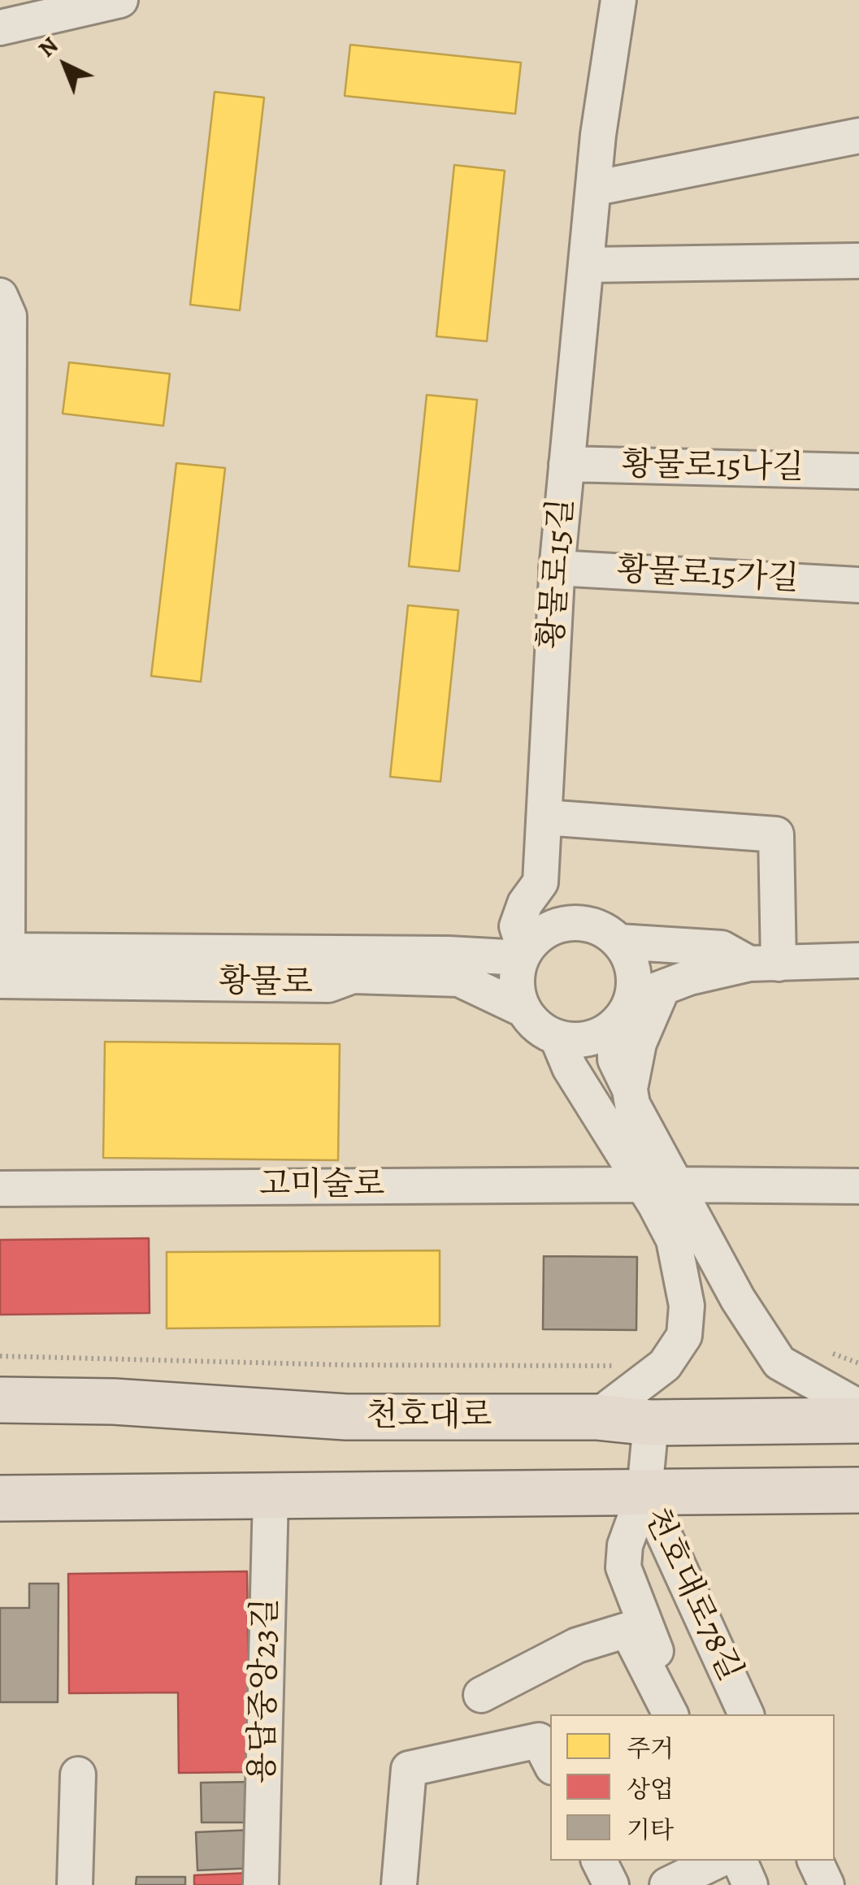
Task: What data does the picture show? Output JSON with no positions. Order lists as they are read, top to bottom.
{
  "streets": {
    "main road": ["천호대로"],
    "street": [
      "황물로15나길",
      "황물로15길",
      "황물로15가길",
      "황물로",
      "고미술로",
      "천호대로78길",
      "용답중앙23길"
    ]
  },
  "crossings": [
    ["황물로15나길", "황물로15길"],
    ["황물로15길", "황물로15가길"],
    ["황물로15길", "황물로"],
    ["천호대로", "천호대로78길"]
  ],
  "legend": ["주거", "상업", "기타"],
  "north": "top left"
}
